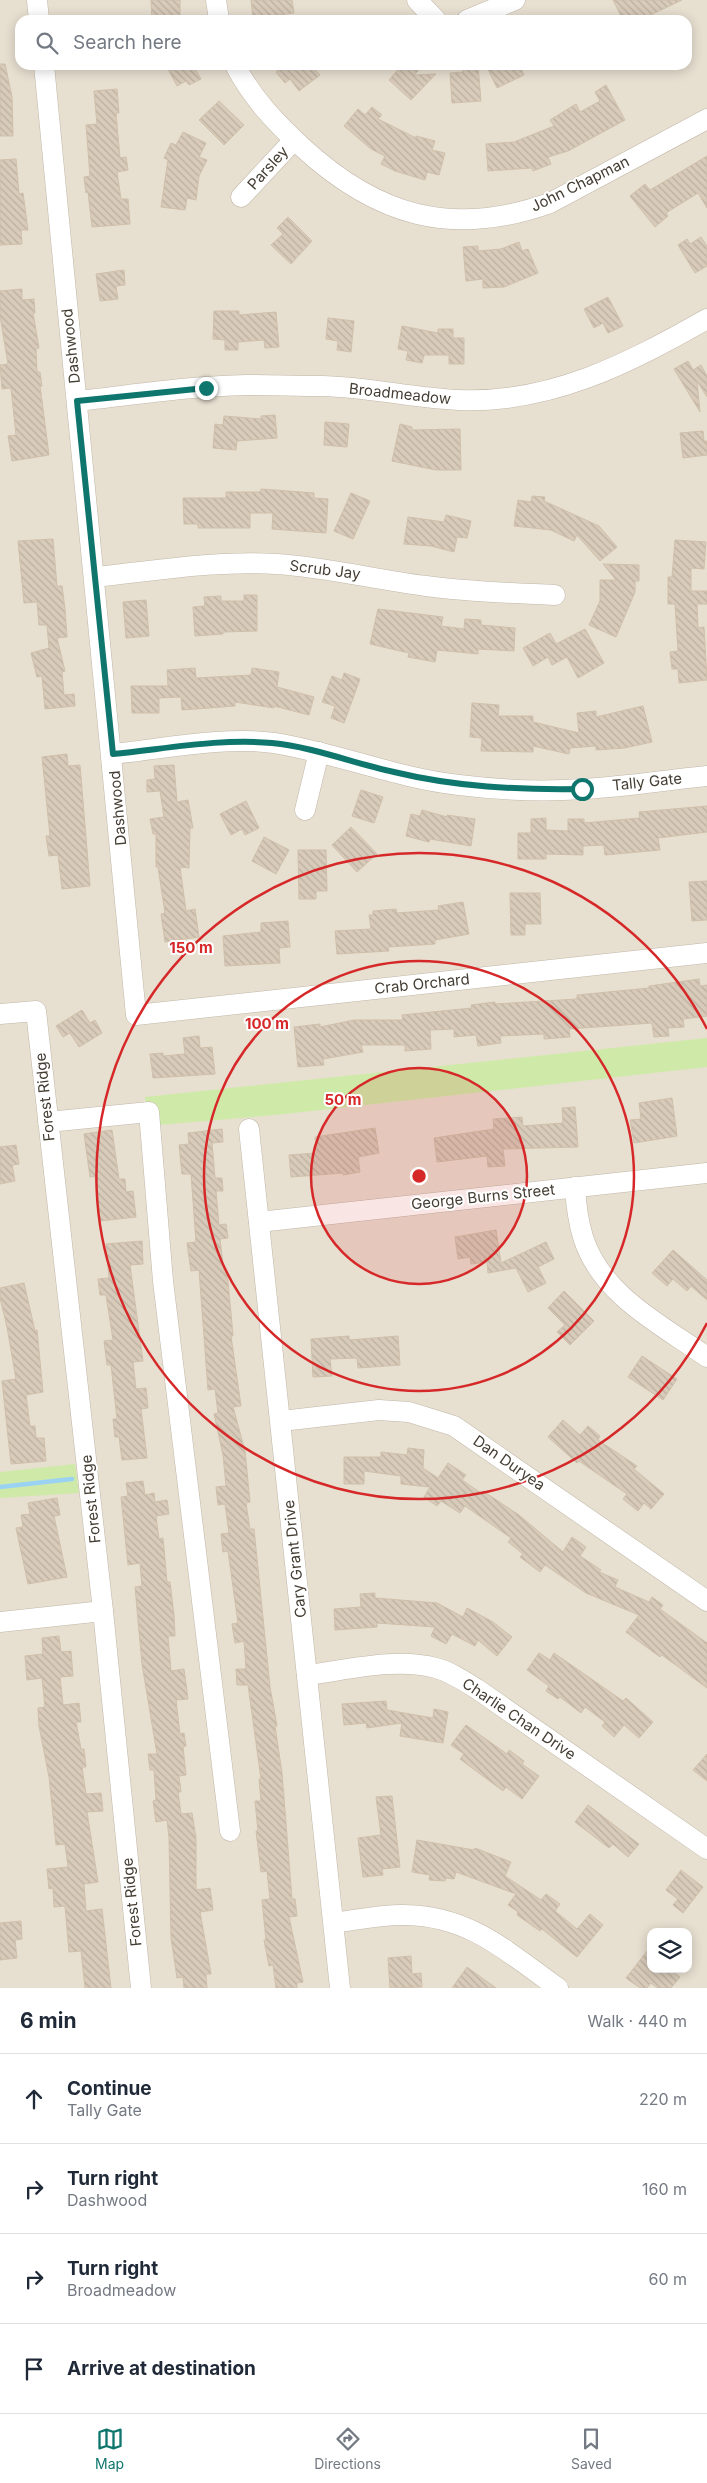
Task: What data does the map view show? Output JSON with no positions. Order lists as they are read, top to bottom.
{
  "streets": {
    "street": [
      "Parsley",
      "John Chapman",
      "Dashwood",
      "Broadmeadow",
      "Scrub Jay",
      "Tally Gate",
      "Crab Orchard",
      "Forest Ridge",
      "George Burns Street",
      "Dan Duryea",
      "Cary Grant Drive",
      "Charlie Chan Drive"
    ]
  },
  "crossings": [
    ["Parsley", "John Chapman"],
    ["Dashwood", "Broadmeadow"],
    ["Dashwood", "Scrub Jay"],
    ["Dashwood", "Tally Gate"],
    ["Dashwood", "Crab Orchard"],
    ["George Burns Street", "Cary Grant Drive"],
    ["Dan Duryea", "Cary Grant Drive"],
    ["Cary Grant Drive", "Charlie Chan Drive"]
  ],
  "page": {
    "search": "Search here",
    "heading": ["6 min", "Walk · 440 m"],
    "list": [
      ["Continue", "Tally Gate", "220 m"],
      ["Turn right", "Dashwood", "160 m"],
      ["Turn right", "Broadmeadow", "60 m"],
      "Arrive at destination"
    ],
    "nav": ["Map", "Directions", "Saved"]
  },
  "rings": ["150 m", "100 m", "50 m"]
}
